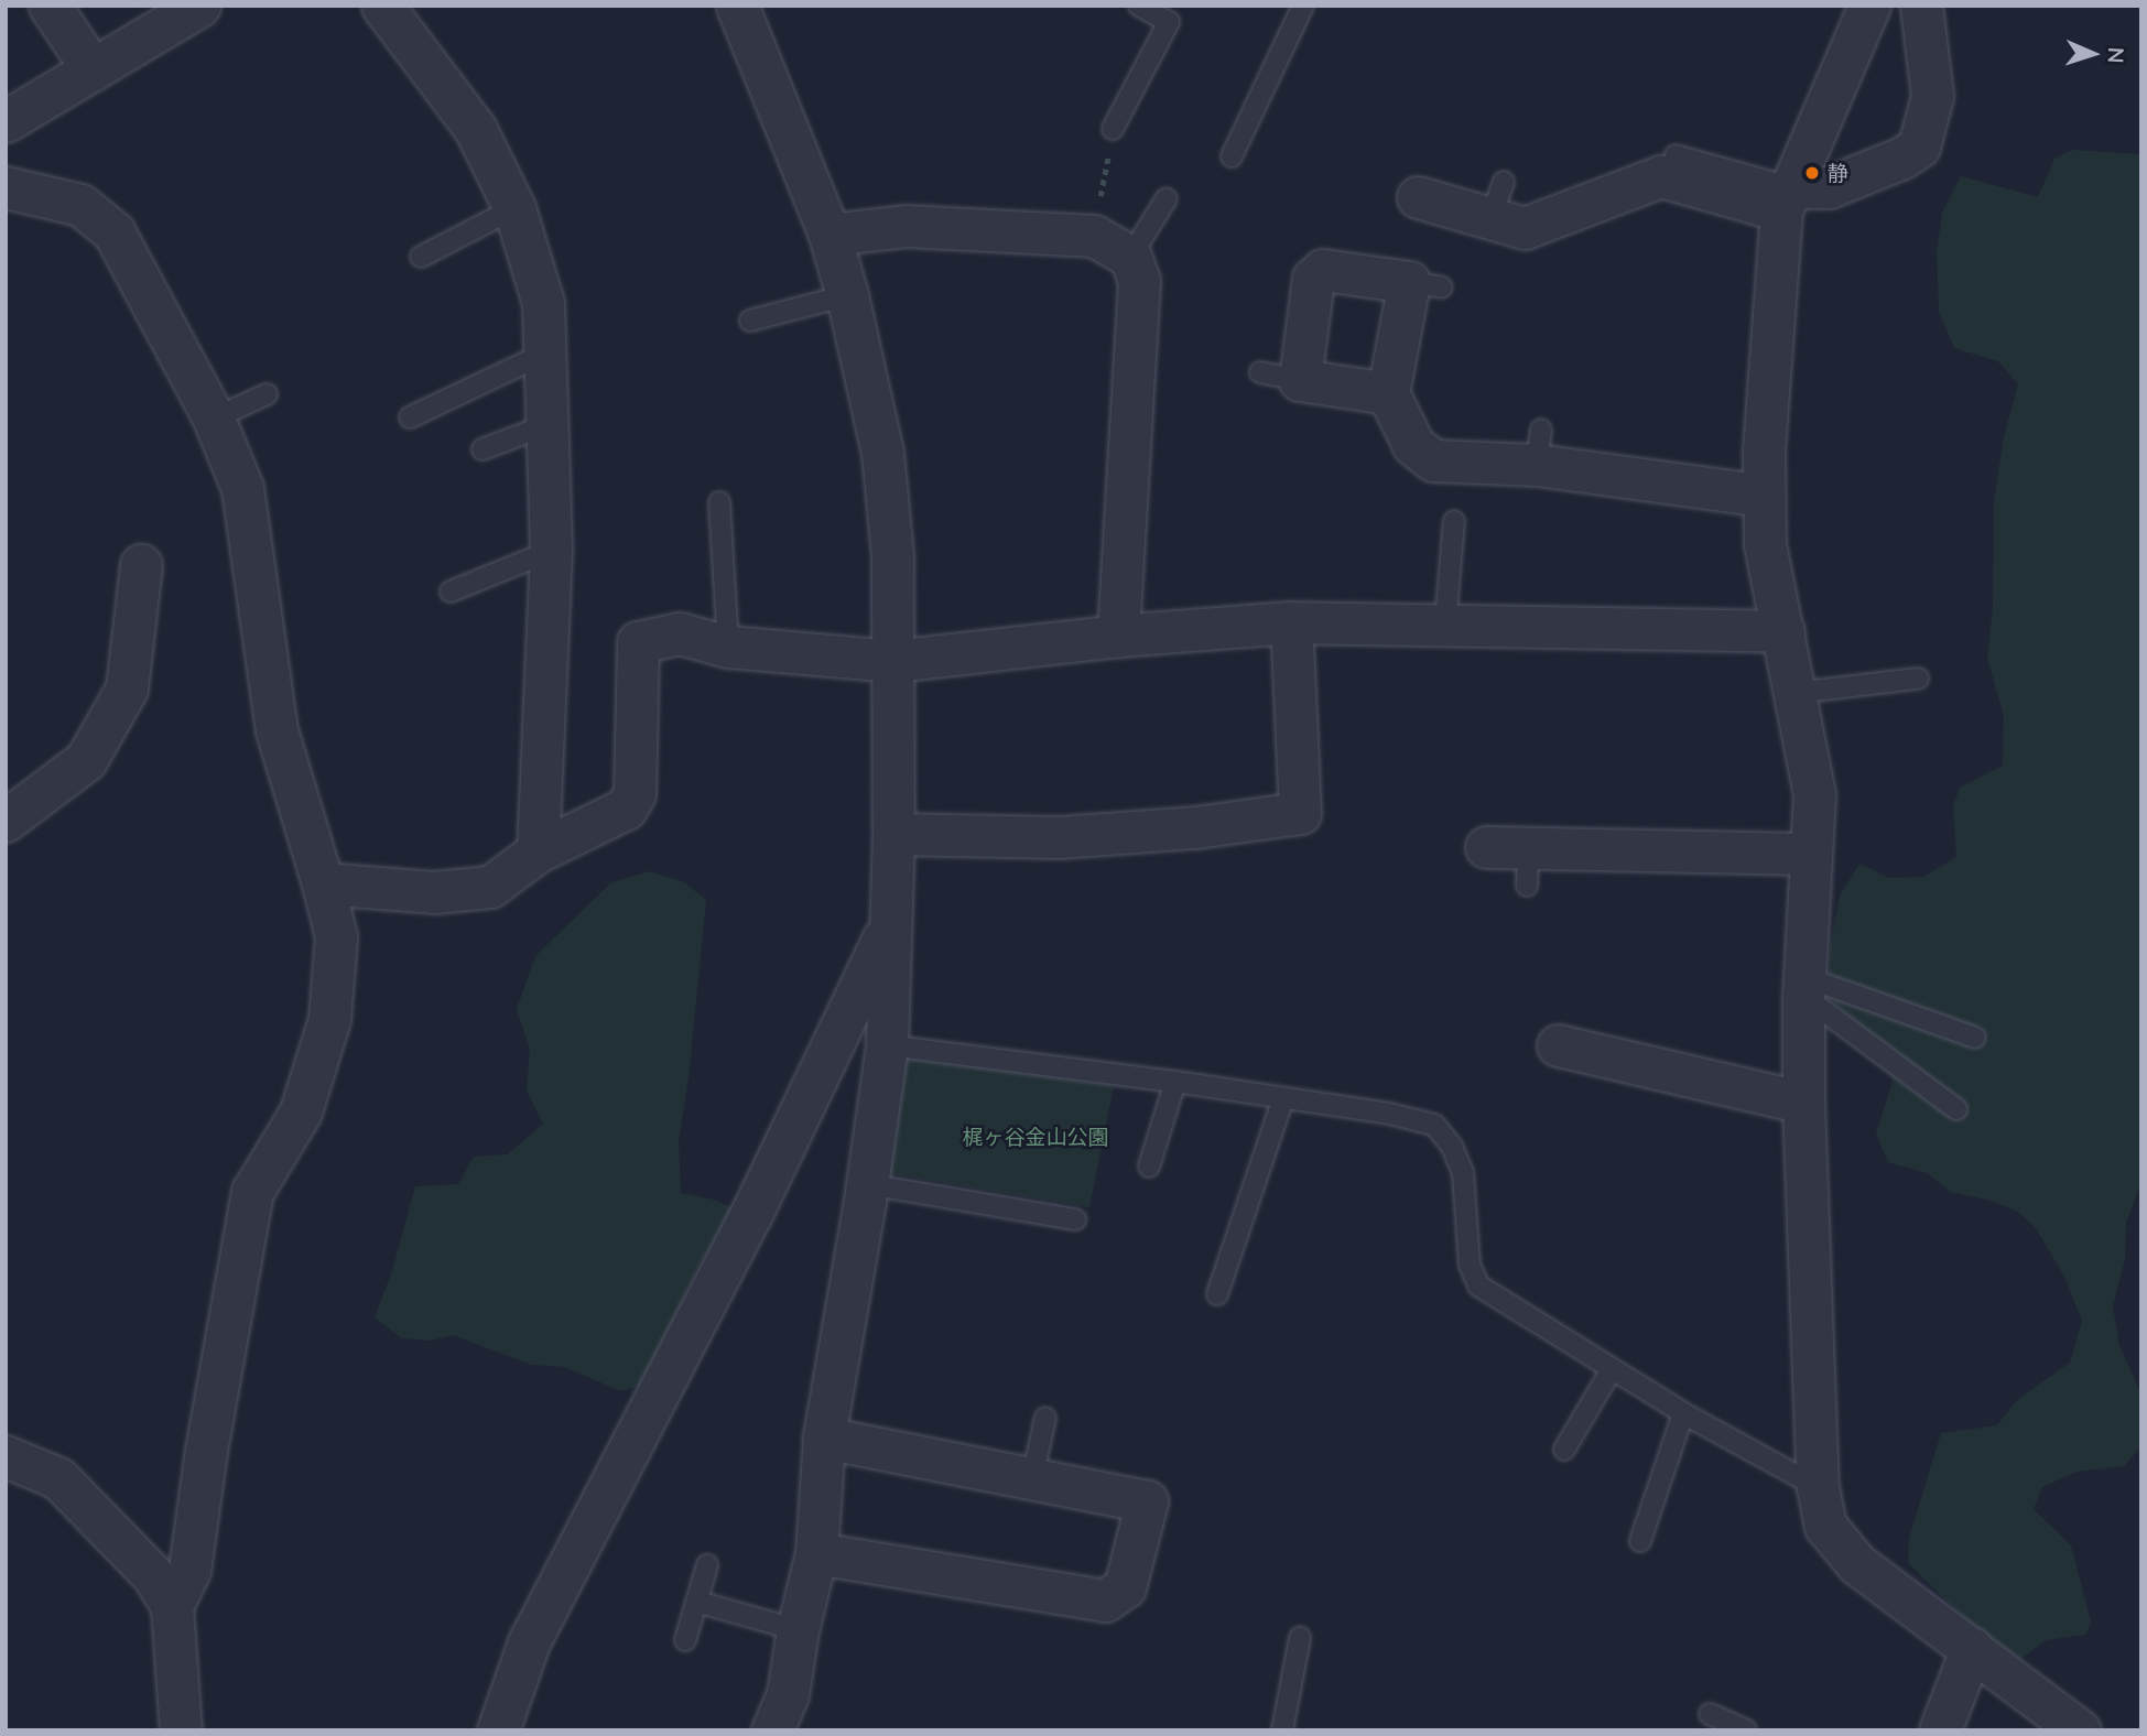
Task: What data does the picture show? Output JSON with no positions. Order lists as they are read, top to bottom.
{
  "parks": ["梶ヶ谷金山公園"],
  "places": ["静"],
  "north": "right"
}
